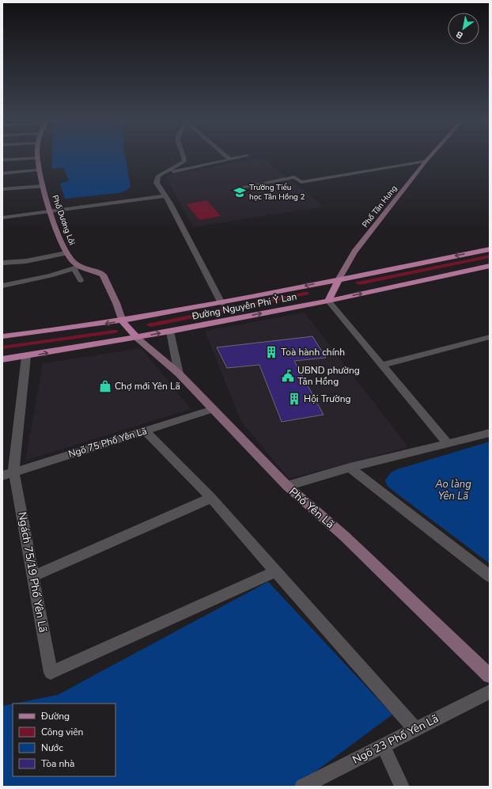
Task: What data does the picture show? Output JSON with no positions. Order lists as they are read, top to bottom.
{
  "streets": {
    "main road": ["Đường Nguyên Phi Ỷ Lan"],
    "street": [
      "Phố Tân Hưng",
      "Phố Dương Lôi",
      "Ngõ 75 Phố Yên Lã",
      "Phố Yên Lã",
      "Ngách 75/19 Phố Yên Lã",
      "Ngõ 23 Phố Yên Lã"
    ]
  },
  "crossings": [
    ["Phố Tân Hưng", "Đường Nguyên Phi Ỷ Lan"],
    ["Phố Dương Lôi", "Đường Nguyên Phi Ỷ Lan"],
    ["Đường Nguyên Phi Ỷ Lan", "Phố Yên Lã"],
    ["Đường Nguyên Phi Ỷ Lan", "Ngách 75/19 Phố Yên Lã"],
    ["Ngõ 75 Phố Yên Lã", "Phố Yên Lã"],
    ["Ngõ 75 Phố Yên Lã", "Ngách 75/19 Phố Yên Lã"]
  ],
  "water": ["Ao làng Yên Lã"],
  "places": {
    "school or university": ["Trường Tiểu học Tân Hồng 2"],
    "building": ["Toà hành chính", "Hội Trường"],
    "public building": ["UBND phường Tân Hồng"],
    "shop": ["Chợ mới Yên Lã"]
  },
  "legend": [
    "Đường",
    "Công viên",
    "Nước",
    "Tòa nhà"
  ],
  "north": "bottom left"
}
